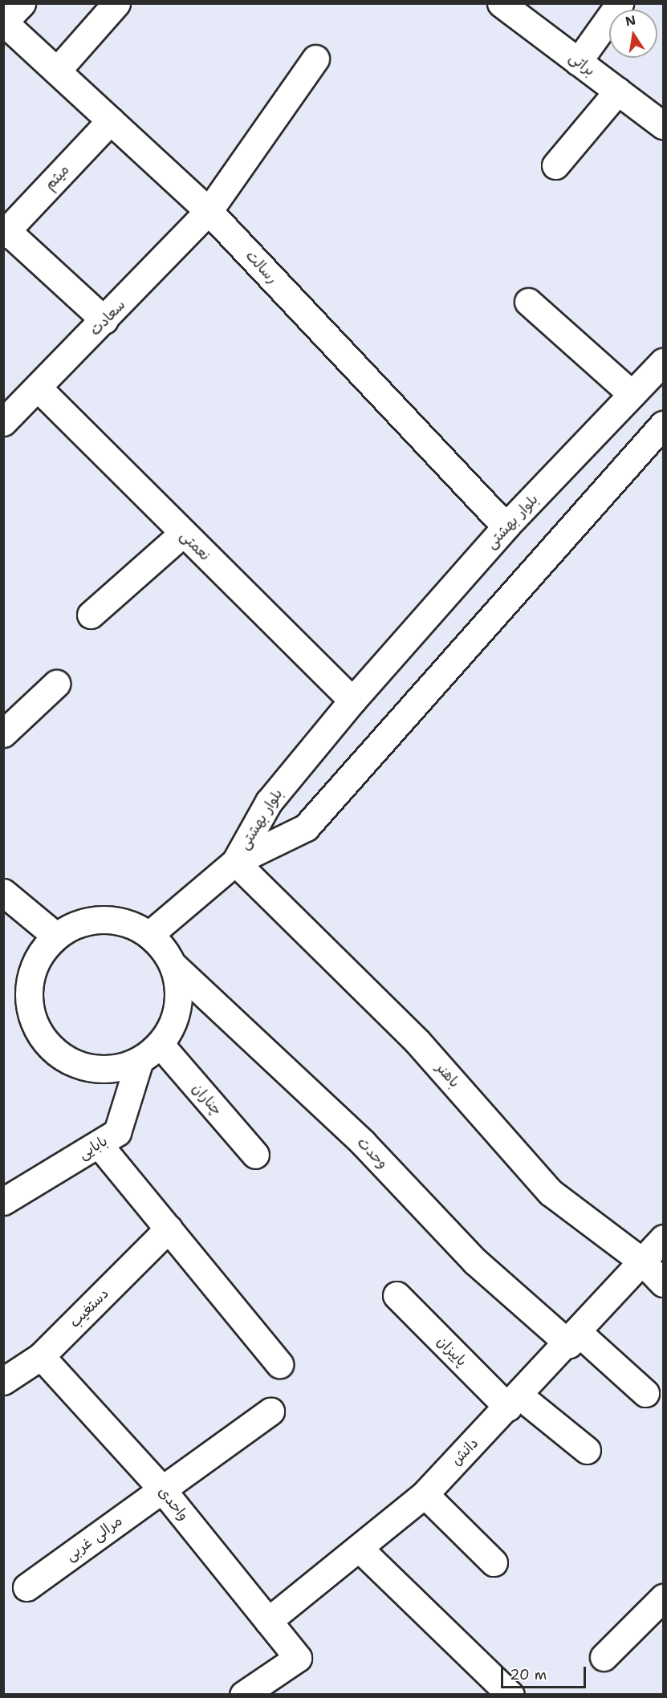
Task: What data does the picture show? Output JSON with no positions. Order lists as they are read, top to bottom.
{
  "streets": {
    "street": [
      "براتی",
      "میثم",
      "رسالت",
      "سعادت",
      "بلوار بهشتی",
      "نعمتی",
      "باهنر",
      "چناران",
      "بابایی",
      "وحدت",
      "دستغیب",
      "پاییزان",
      "دانش",
      "واحدی",
      "مرالی غربی"
    ]
  },
  "crossings": [
    ["میثم", "رسالت"],
    ["رسالت", "سعادت"],
    ["رسالت", "بلوار بهشتی"],
    ["سعادت", "نعمتی"],
    ["بلوار بهشتی", "نعمتی"],
    ["بلوار بهشتی", "باهنر"],
    ["باهنر", "دانش"],
    ["چناران", "بابایی"],
    ["چناران", "وحدت"],
    ["بابایی", "وحدت"],
    ["وحدت", "دانش"],
    ["دستغیب", "واحدی"],
    ["پاییزان", "دانش"],
    ["دانش", "واحدی"],
    ["واحدی", "مرالی غربی"]
  ],
  "scale_bar": "20 m",
  "north": "top"
}
